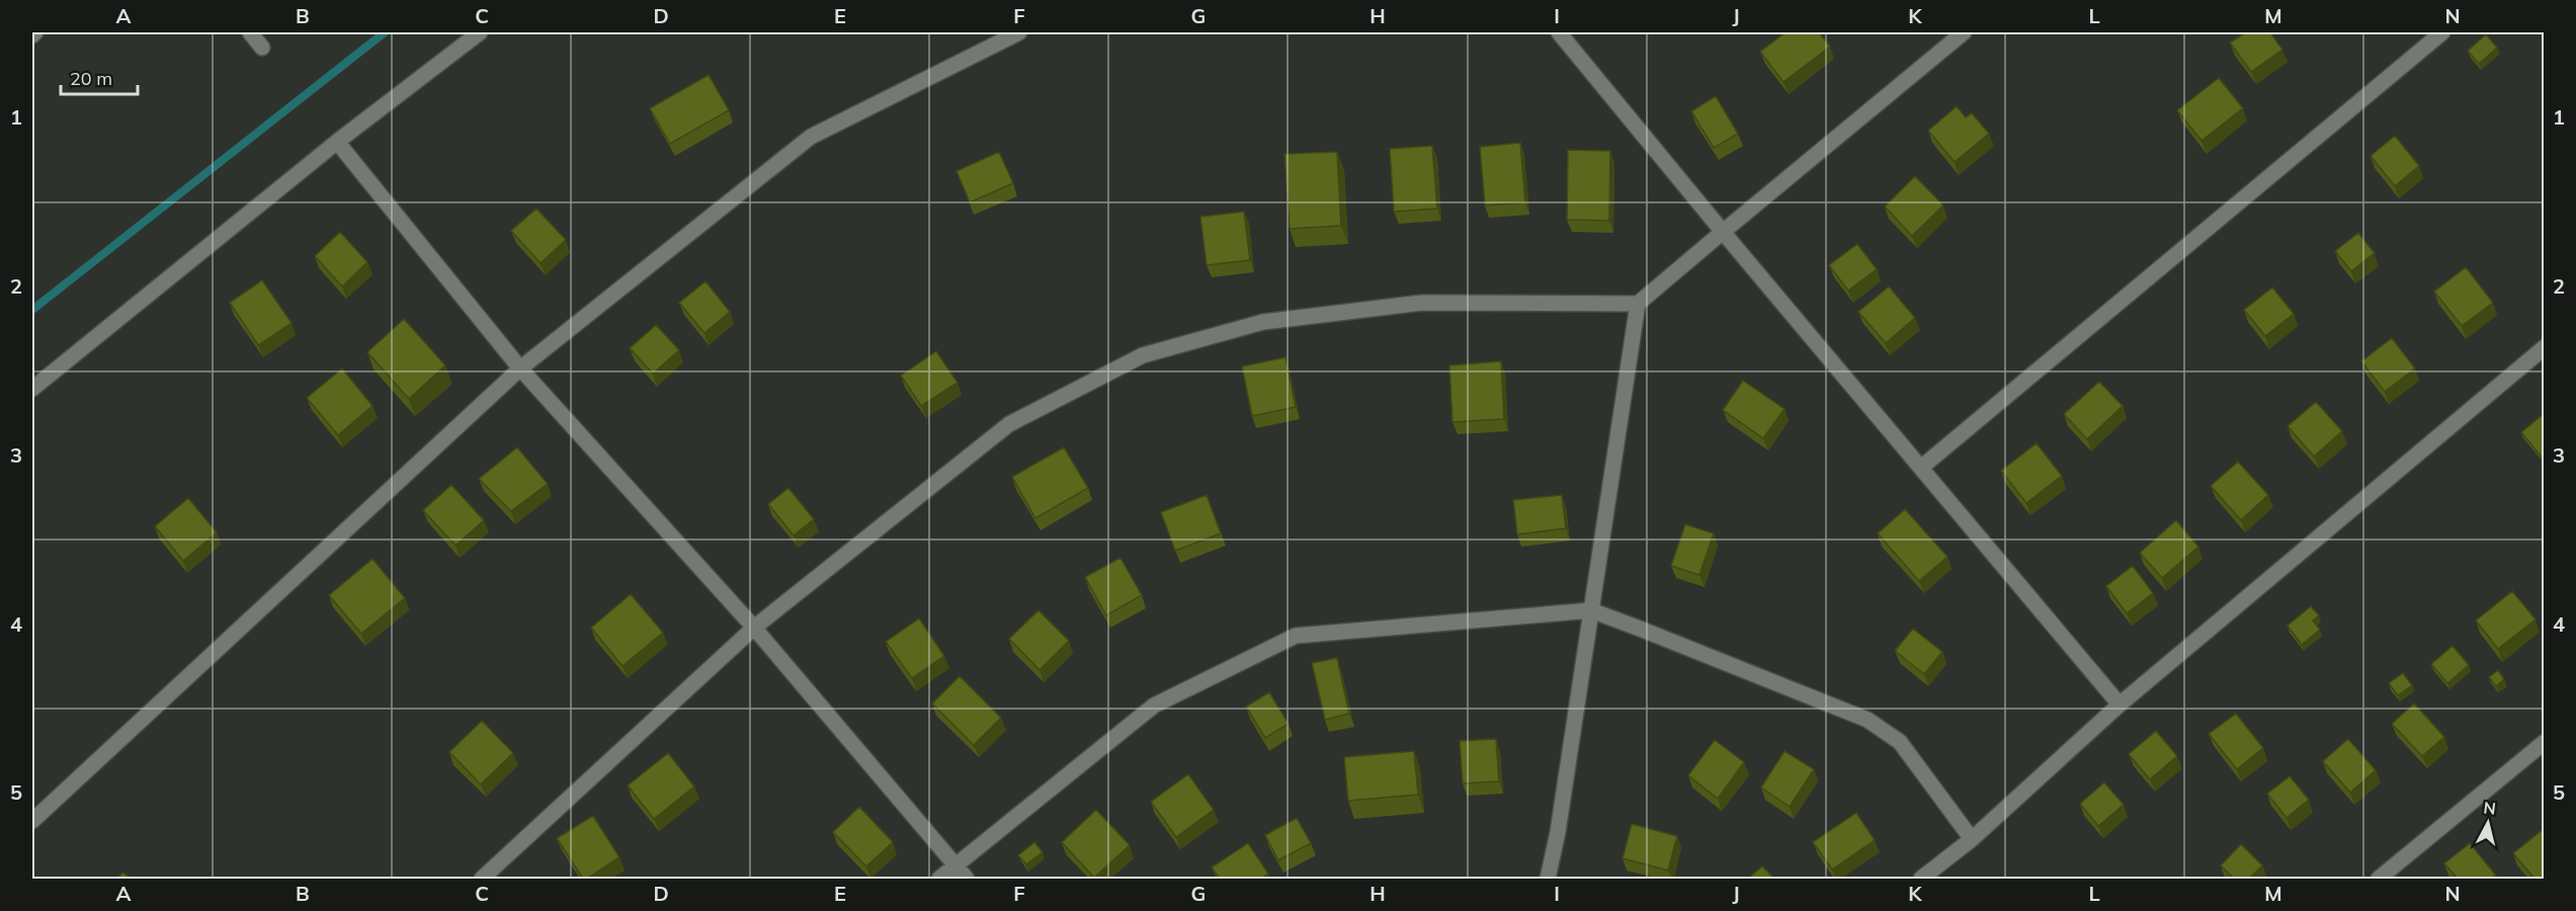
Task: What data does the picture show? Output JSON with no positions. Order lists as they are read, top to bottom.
{
  "scale_bar": "20 m",
  "north": "top",
  "grid": {
    "columns": [
      "A",
      "B",
      "C",
      "D",
      "E",
      "F",
      "G",
      "H",
      "I",
      "J",
      "K",
      "L",
      "M",
      "N"
    ],
    "rows": [
      "1",
      "2",
      "3",
      "4",
      "5"
    ]
  }
}
